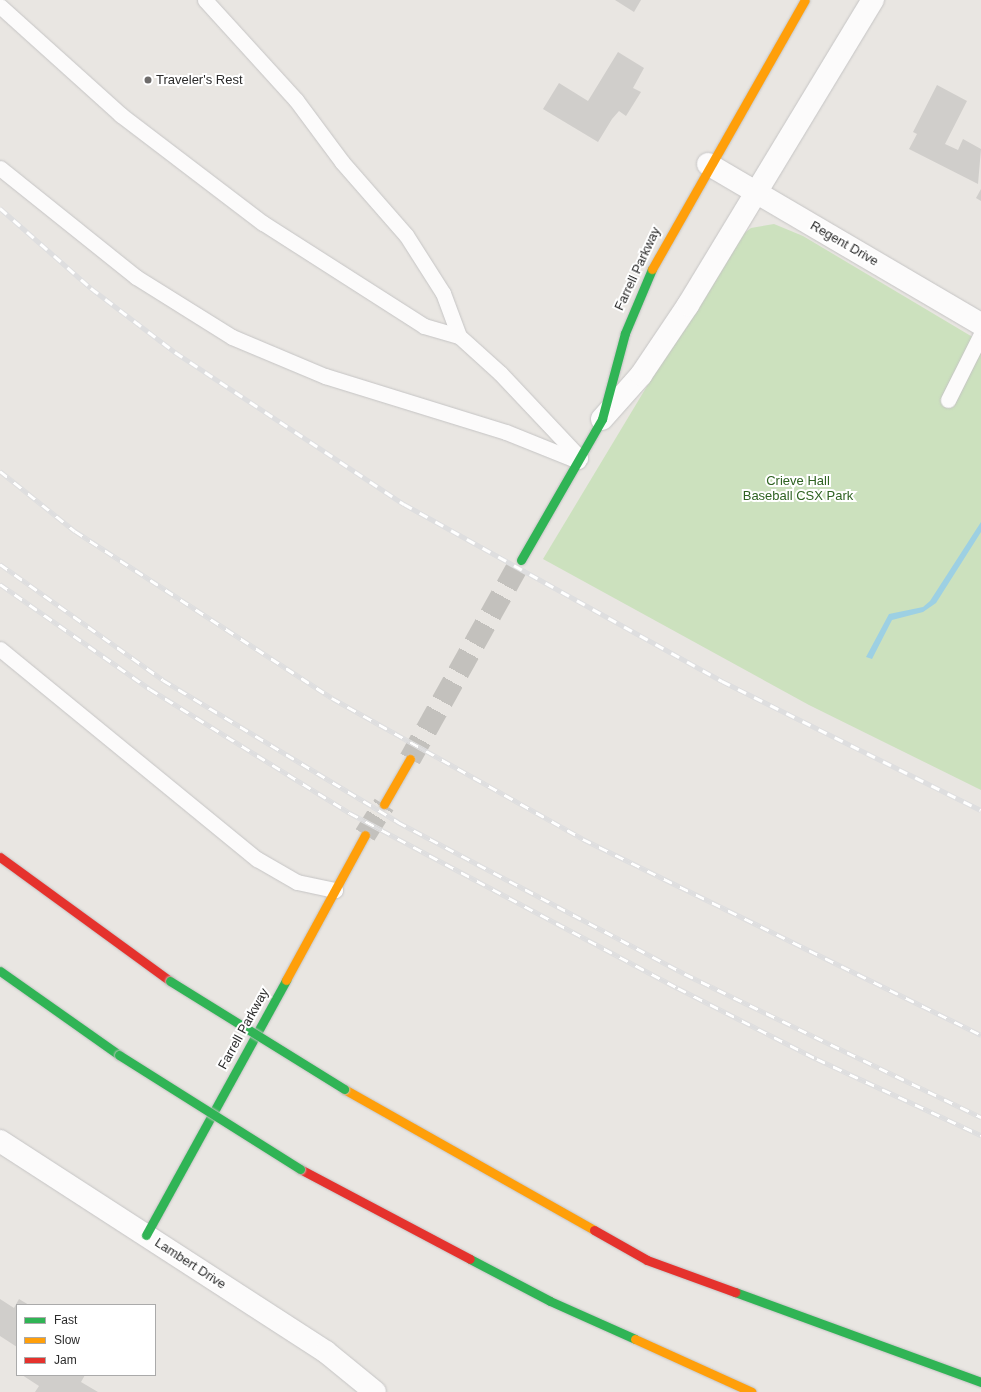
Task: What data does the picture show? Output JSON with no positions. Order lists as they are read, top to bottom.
{
  "streets": {
    "main road": ["Farrell Parkway"],
    "street": ["Regent Drive", "Lambert Drive"]
  },
  "crossings": [
    ["Regent Drive", "Farrell Parkway"],
    ["Farrell Parkway", "Lambert Drive"]
  ],
  "parks": ["Crieve Hall Baseball CSX Park"],
  "places": ["Traveler's Rest"],
  "legend": ["Fast", "Slow", "Jam"]
}
